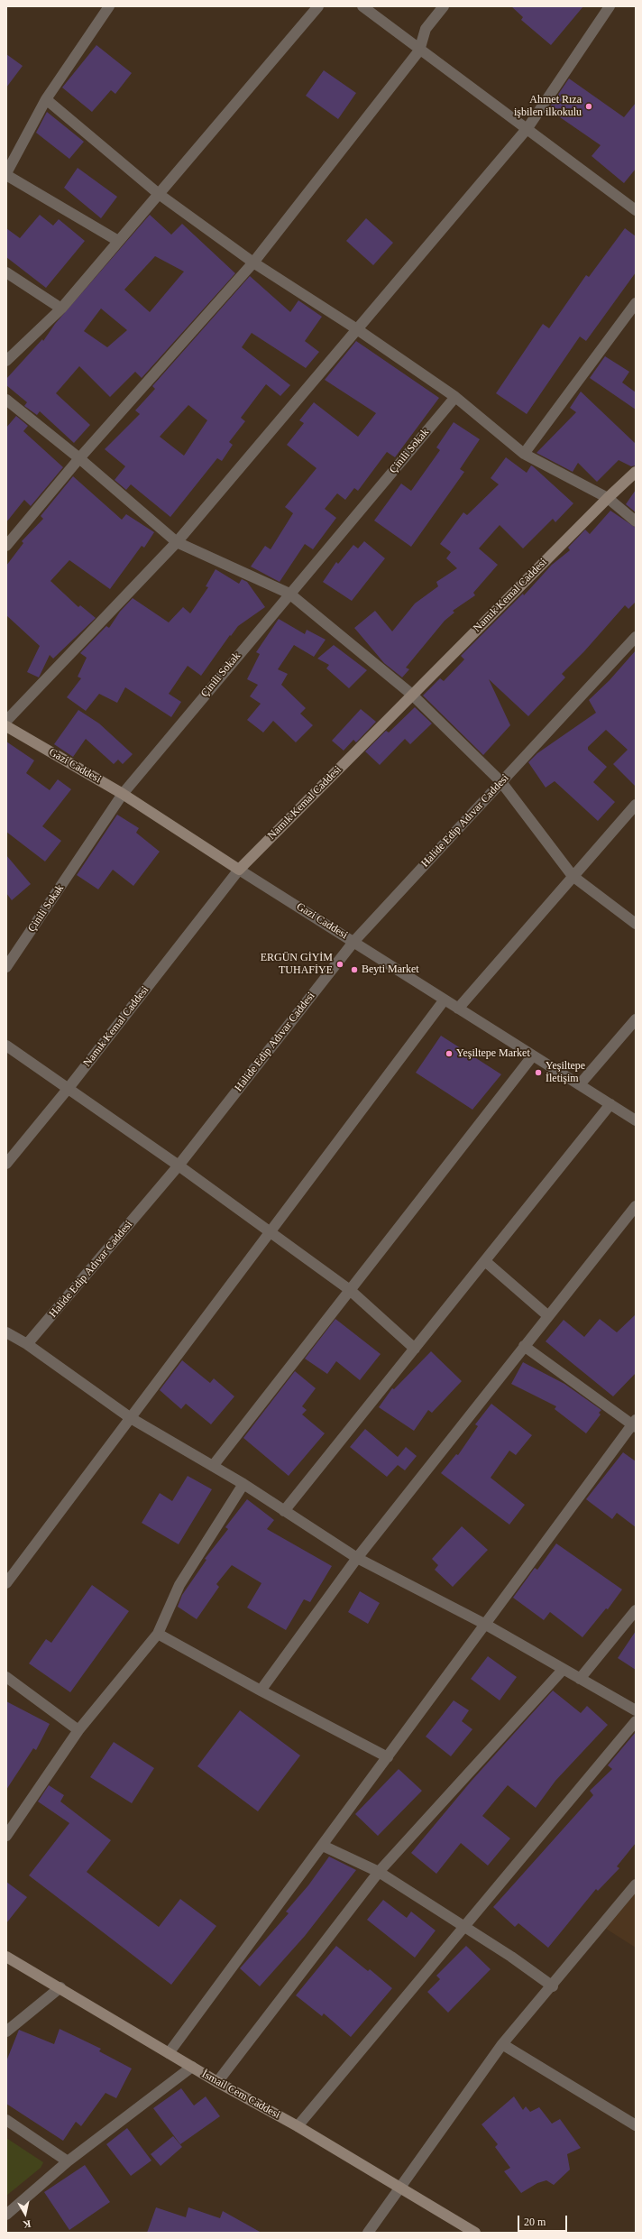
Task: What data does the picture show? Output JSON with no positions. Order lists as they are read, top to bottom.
{
  "streets": {
    "street": [
      "Çinili Sokak",
      "Namık Kemal Caddesi",
      "Gazi Caddesi",
      "Halide Edip Adıvar Caddesi",
      "İsmail Cem Caddesi"
    ]
  },
  "crossings": [
    ["Çinili Sokak", "Gazi Caddesi"],
    ["Namık Kemal Caddesi", "Gazi Caddesi"],
    ["Gazi Caddesi", "Halide Edip Adıvar Caddesi"]
  ],
  "places": [
    "Ahmet Rıza işbilen ilkokulu",
    "ERGÜN GİYİM TUHAFİYE",
    "Beyti Market",
    "Yeşiltepe Market",
    "Yeşiltepe İletişim"
  ],
  "scale_bar": "20 m",
  "north": "bottom"
}
